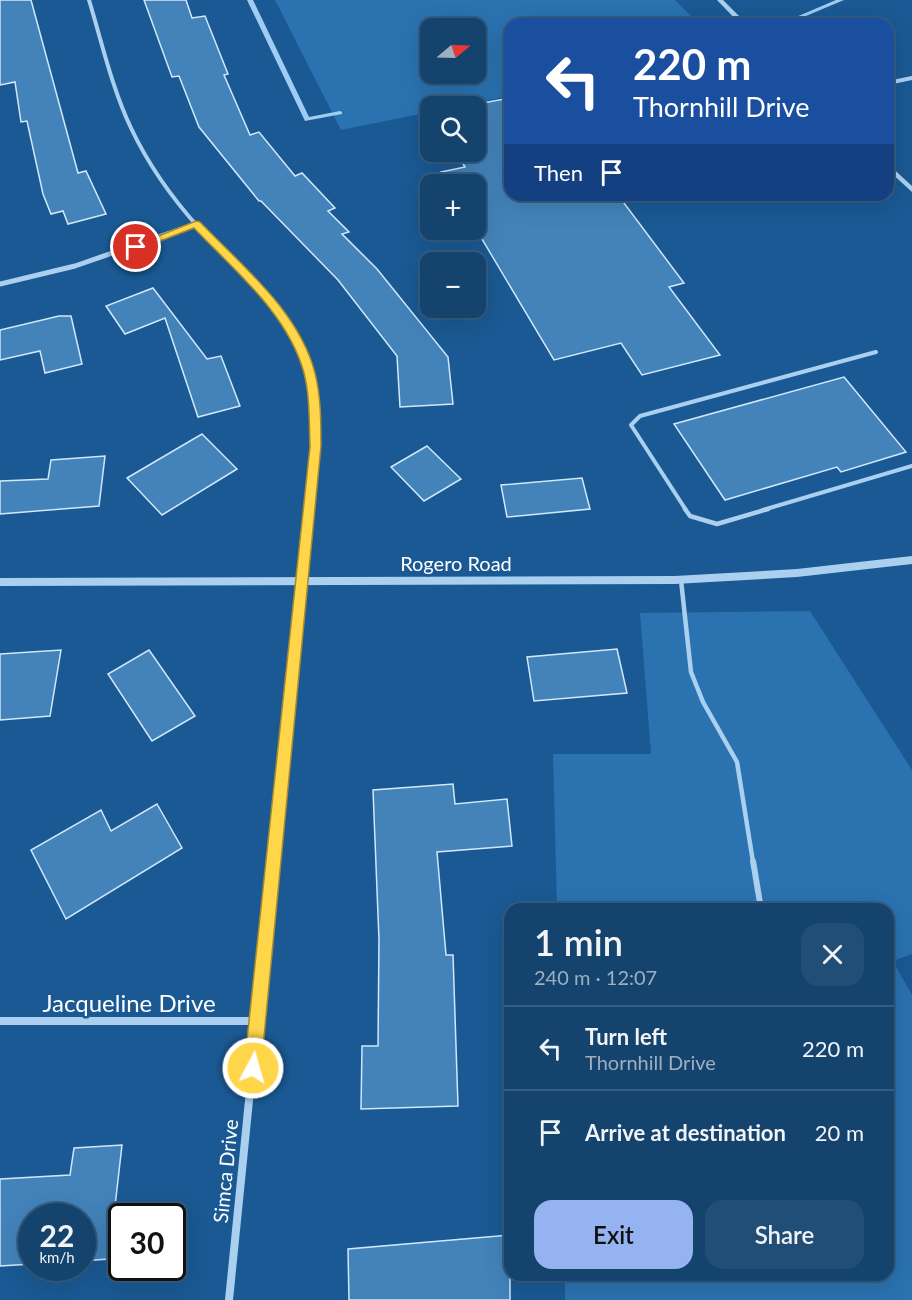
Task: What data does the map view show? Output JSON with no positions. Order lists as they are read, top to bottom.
{
  "streets": {
    "street": ["Rogero Road", "Jacqueline Drive", "Simca Drive"]
  },
  "crossings": [
    ["Rogero Road", "Simca Drive"],
    ["Jacqueline Drive", "Simca Drive"]
  ],
  "north": "right",
  "page": {
    "map_buttons": ["+", "−"],
    "turn": ["220 m", "Thornhill Drive"],
    "then": "Then",
    "heading": ["1 min", "240 m · 12:07"],
    "list": [
      {
        "name": "Turn left",
        "note": "Thornhill Drive",
        "value": "220 m"
      },
      {
        "name": "Arrive at destination",
        "value": "20 m"
      }
    ],
    "buttons": ["Exit", "Share"],
    "speed": "22 km/h",
    "limit": "30"
  }
}
